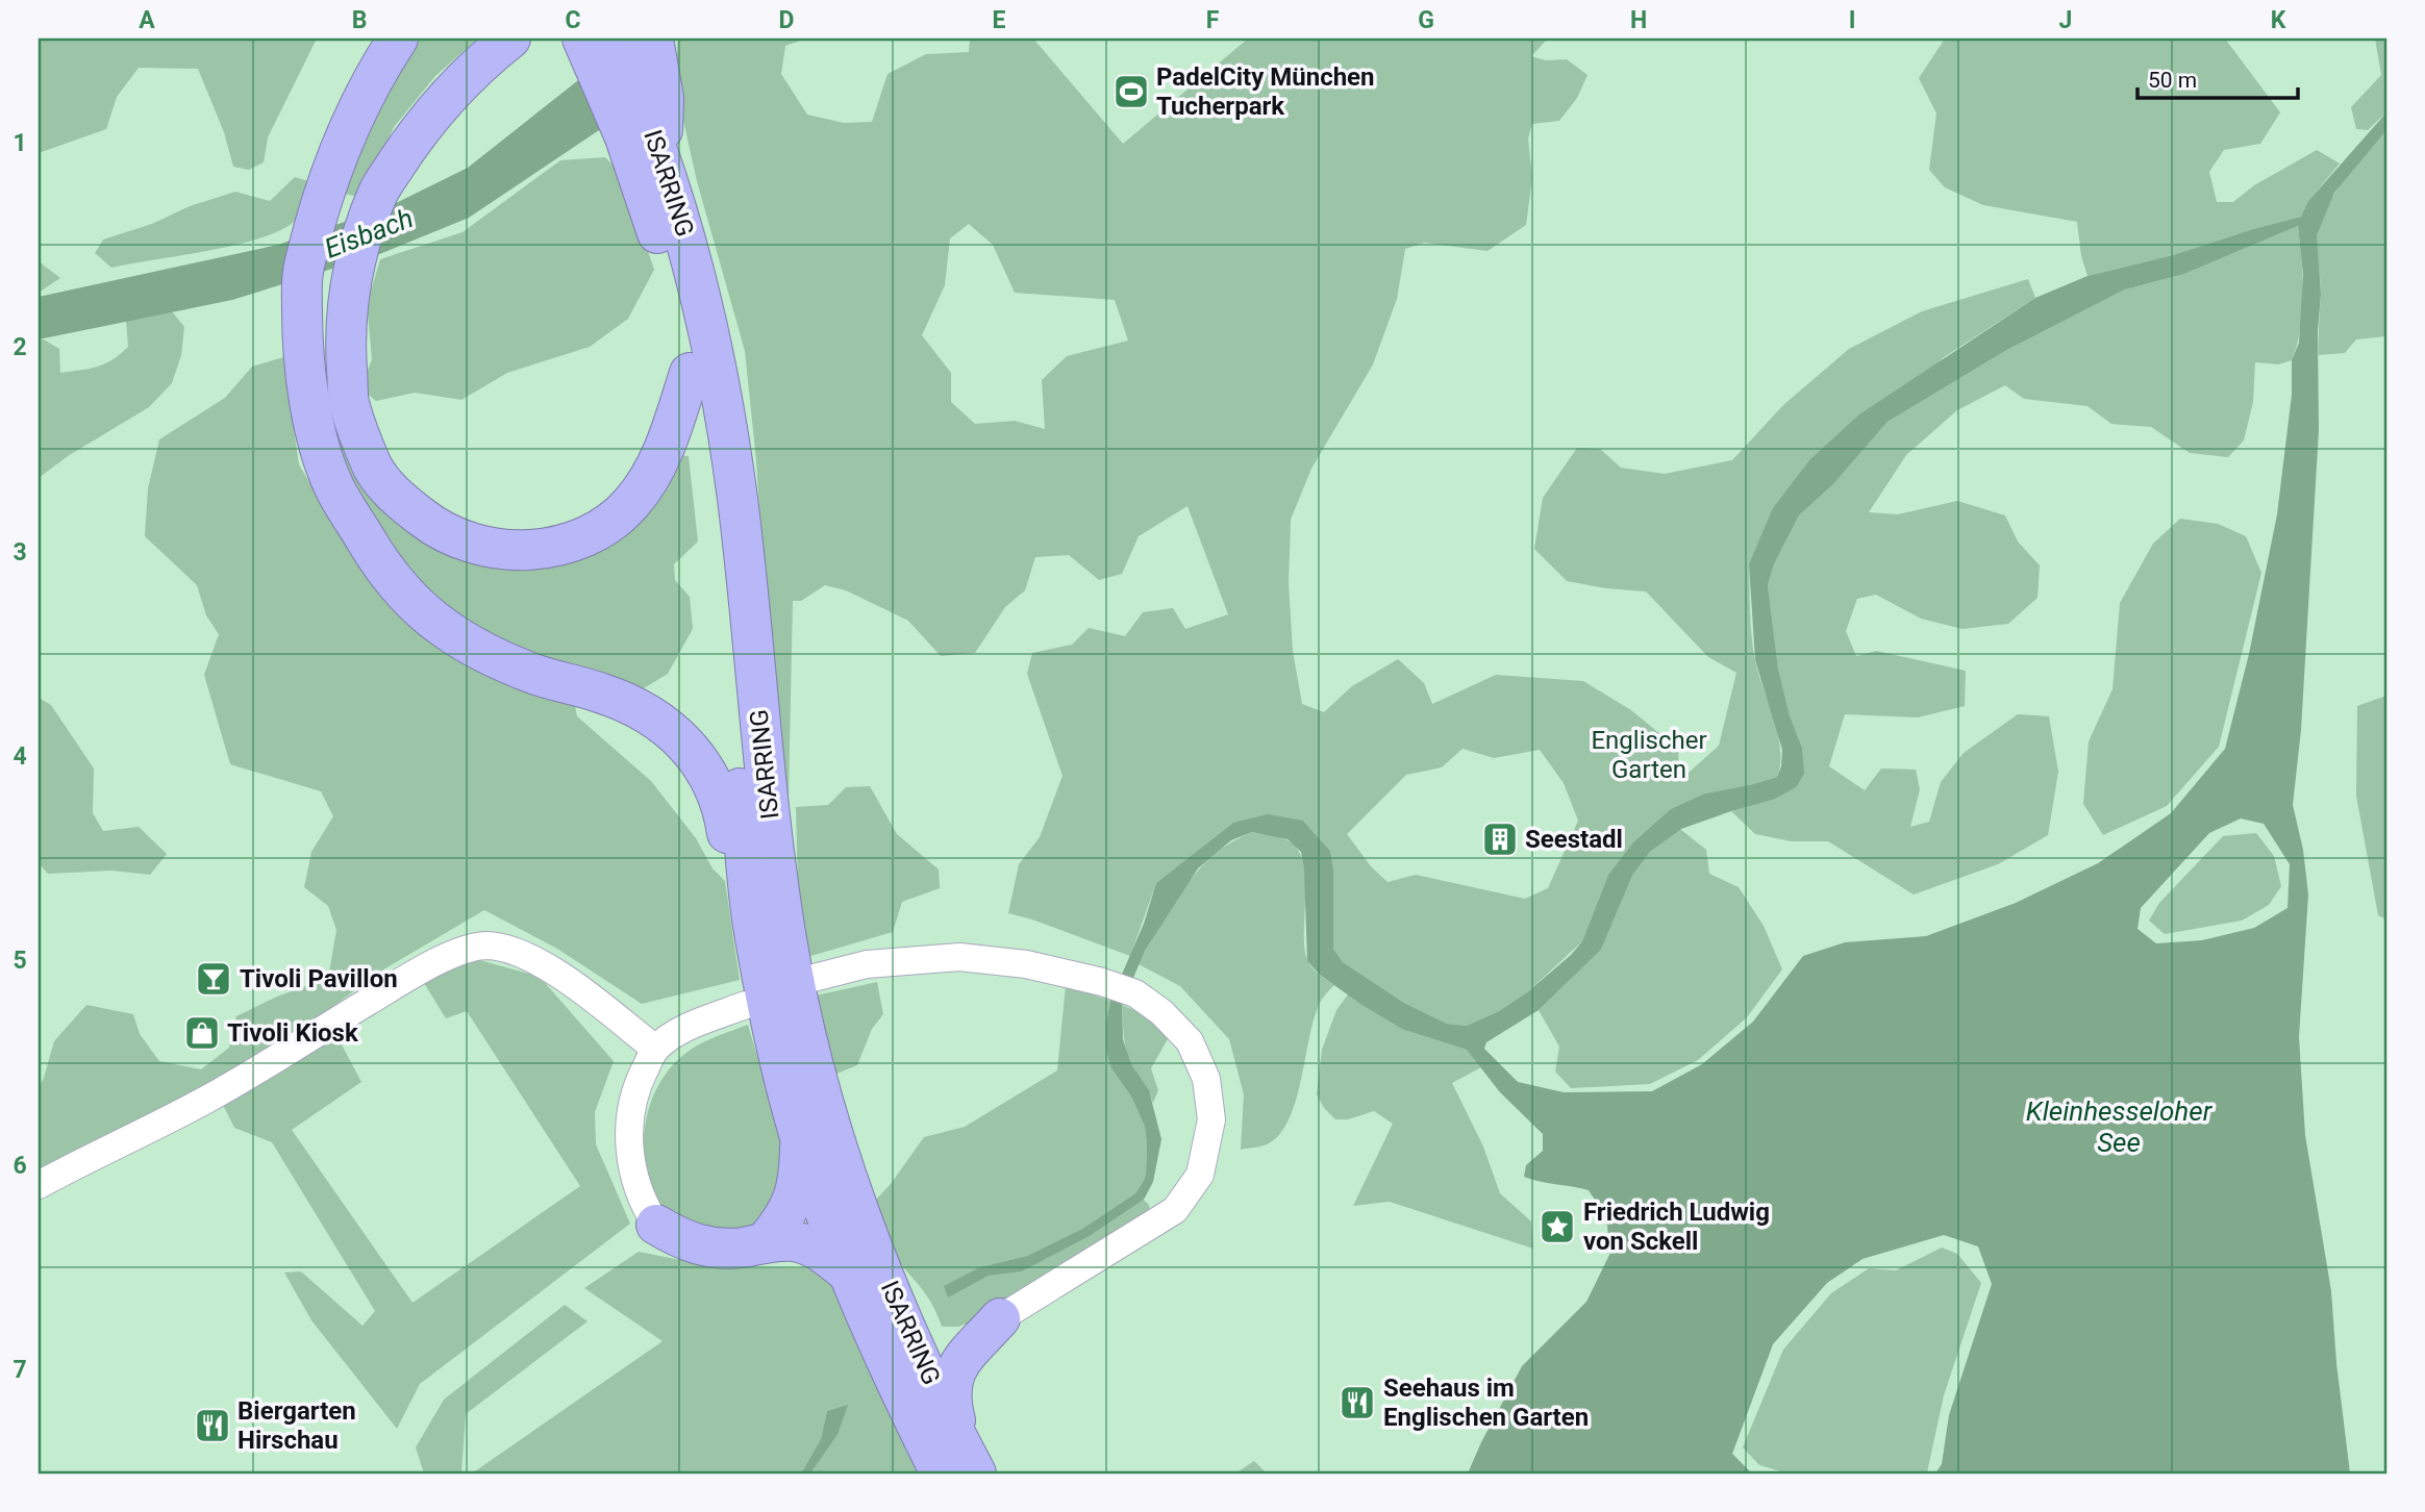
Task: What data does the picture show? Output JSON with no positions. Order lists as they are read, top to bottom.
{
  "streets": {
    "highway": ["ISARRING"]
  },
  "water": ["Eisbach", "Kleinhesseloher See"],
  "parks": ["Englischer Garten"],
  "places": {
    "sports": ["PadelCity München Tucherpark"],
    "building": ["Seestadl"],
    "bar": ["Tivoli Pavillon"],
    "shop": ["Tivoli Kiosk"],
    "place": ["Friedrich Ludwig von Sckell"],
    "restaurant": ["Seehaus im Englischen Garten", "Biergarten Hirschau"]
  },
  "scale_bar": "50 m",
  "grid": {
    "columns": [
      "A",
      "B",
      "C",
      "D",
      "E",
      "F",
      "G",
      "H",
      "I",
      "J",
      "K"
    ],
    "rows": [
      "1",
      "2",
      "3",
      "4",
      "5",
      "6",
      "7"
    ]
  }
}
